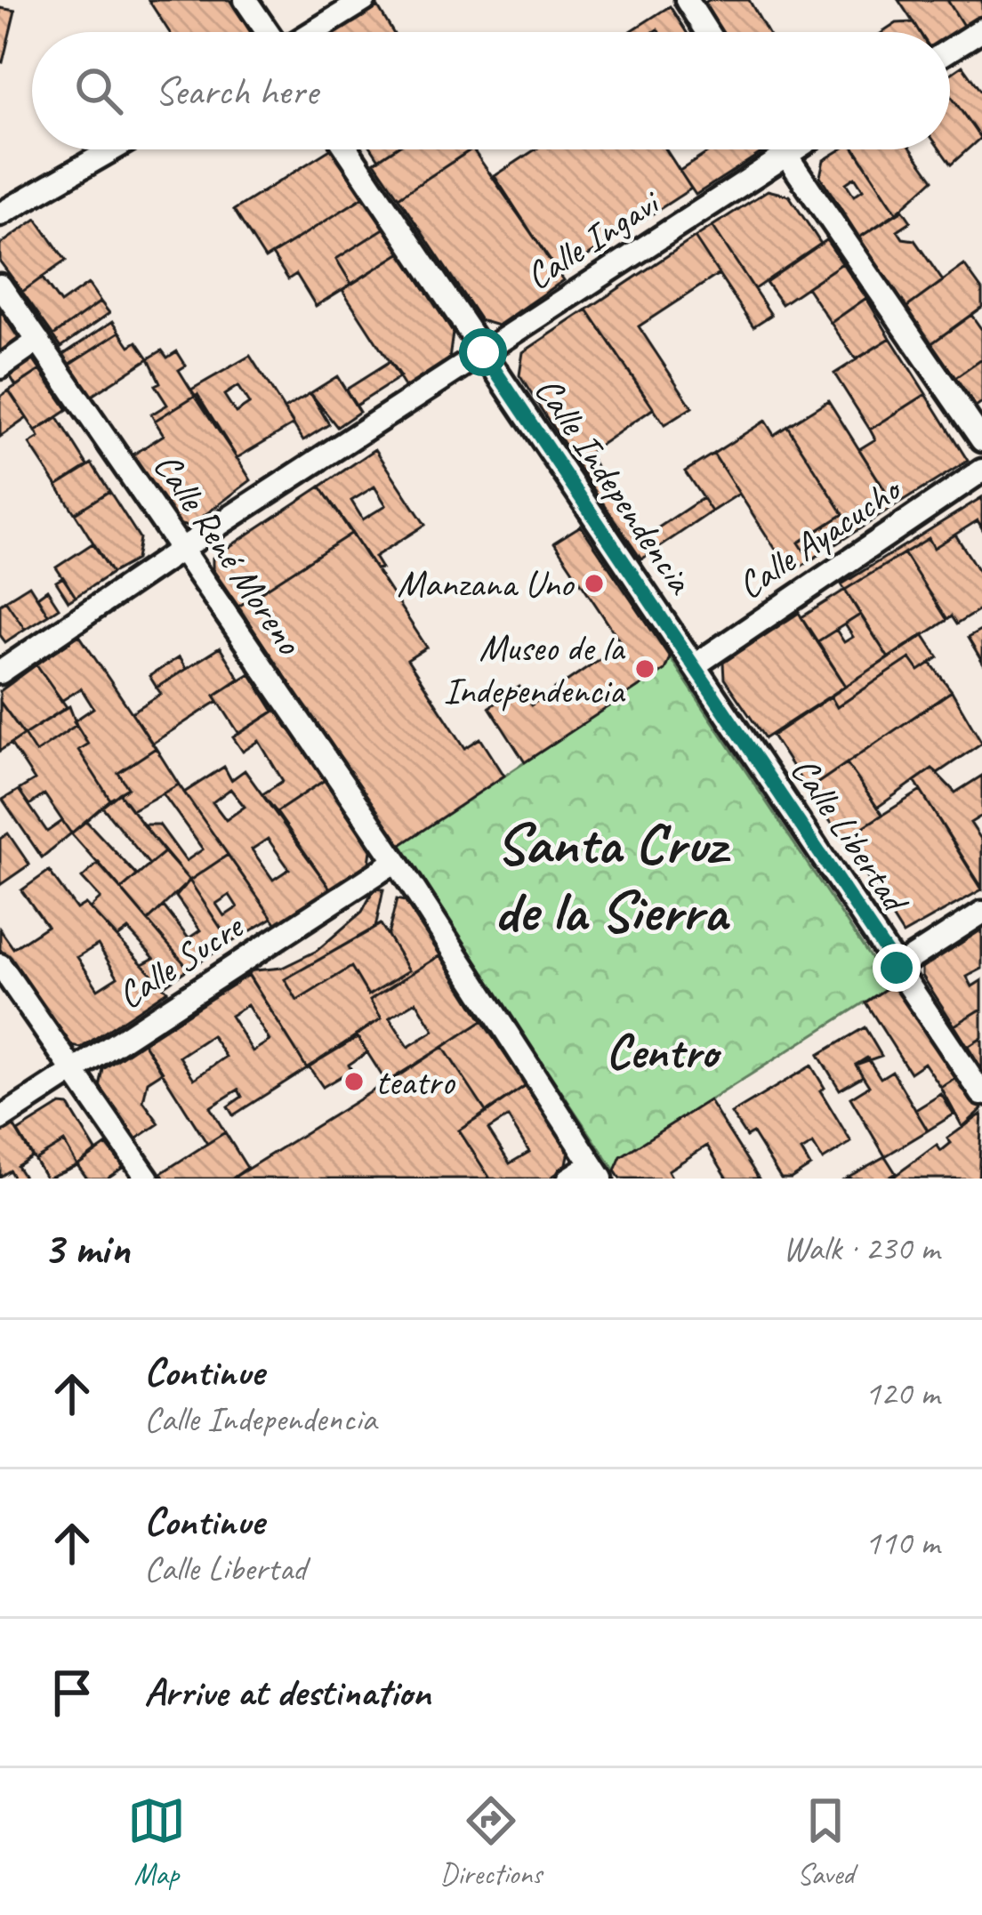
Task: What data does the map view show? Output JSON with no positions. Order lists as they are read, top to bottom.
{
  "streets": {
    "street": [
      "Calle Ingavi",
      "Calle Independencia",
      "Calle Ayacucho",
      "Calle René Moreno",
      "Calle Libertad",
      "Calle Sucre"
    ]
  },
  "crossings": [
    ["Calle Ingavi", "Calle Independencia"],
    ["Calle Ingavi", "Calle René Moreno"],
    ["Calle Independencia", "Calle Ayacucho"],
    ["Calle Independencia", "Calle Libertad"],
    ["Calle Ayacucho", "Calle Libertad"],
    ["Calle René Moreno", "Calle Sucre"]
  ],
  "districts": ["Santa Cruz de la Sierra", "Centro"],
  "places": ["Manzana Uno", "Museo de la Independencia", "teatro"],
  "page": {
    "search": "Search here",
    "heading": ["3 min", "Walk · 230 m"],
    "list": [
      ["Continue", "Calle Independencia", "120 m"],
      ["Continue", "Calle Libertad", "110 m"],
      "Arrive at destination"
    ],
    "nav": ["Map", "Directions", "Saved"]
  }
}
